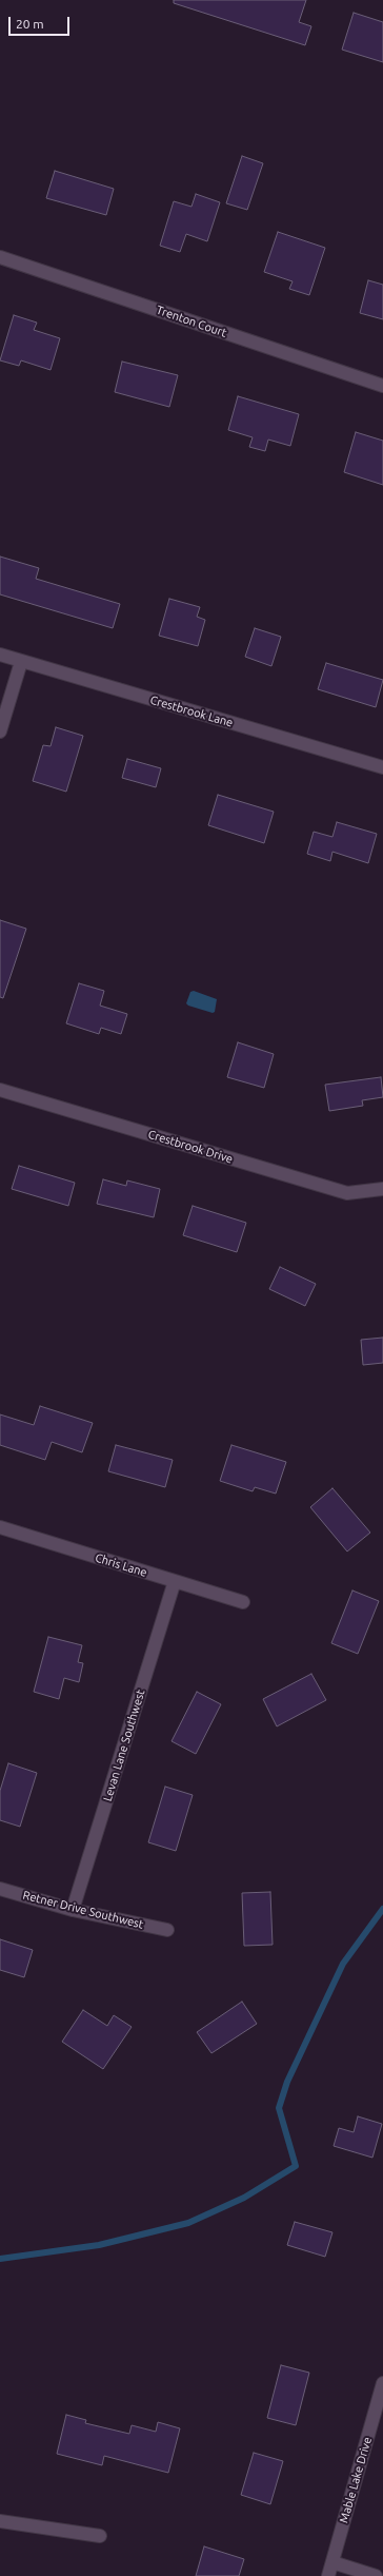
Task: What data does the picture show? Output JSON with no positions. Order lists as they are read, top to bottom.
{
  "streets": {
    "street": [
      "Trenton Court",
      "Crestbrook Lane",
      "Crestbrook Drive",
      "Chris Lane",
      "Levan Lane Southwest",
      "Retner Drive Southwest",
      "Mable Lake Drive"
    ]
  },
  "crossings": [
    ["Chris Lane", "Levan Lane Southwest"],
    ["Levan Lane Southwest", "Retner Drive Southwest"]
  ],
  "scale_bar": "20 m"
}
